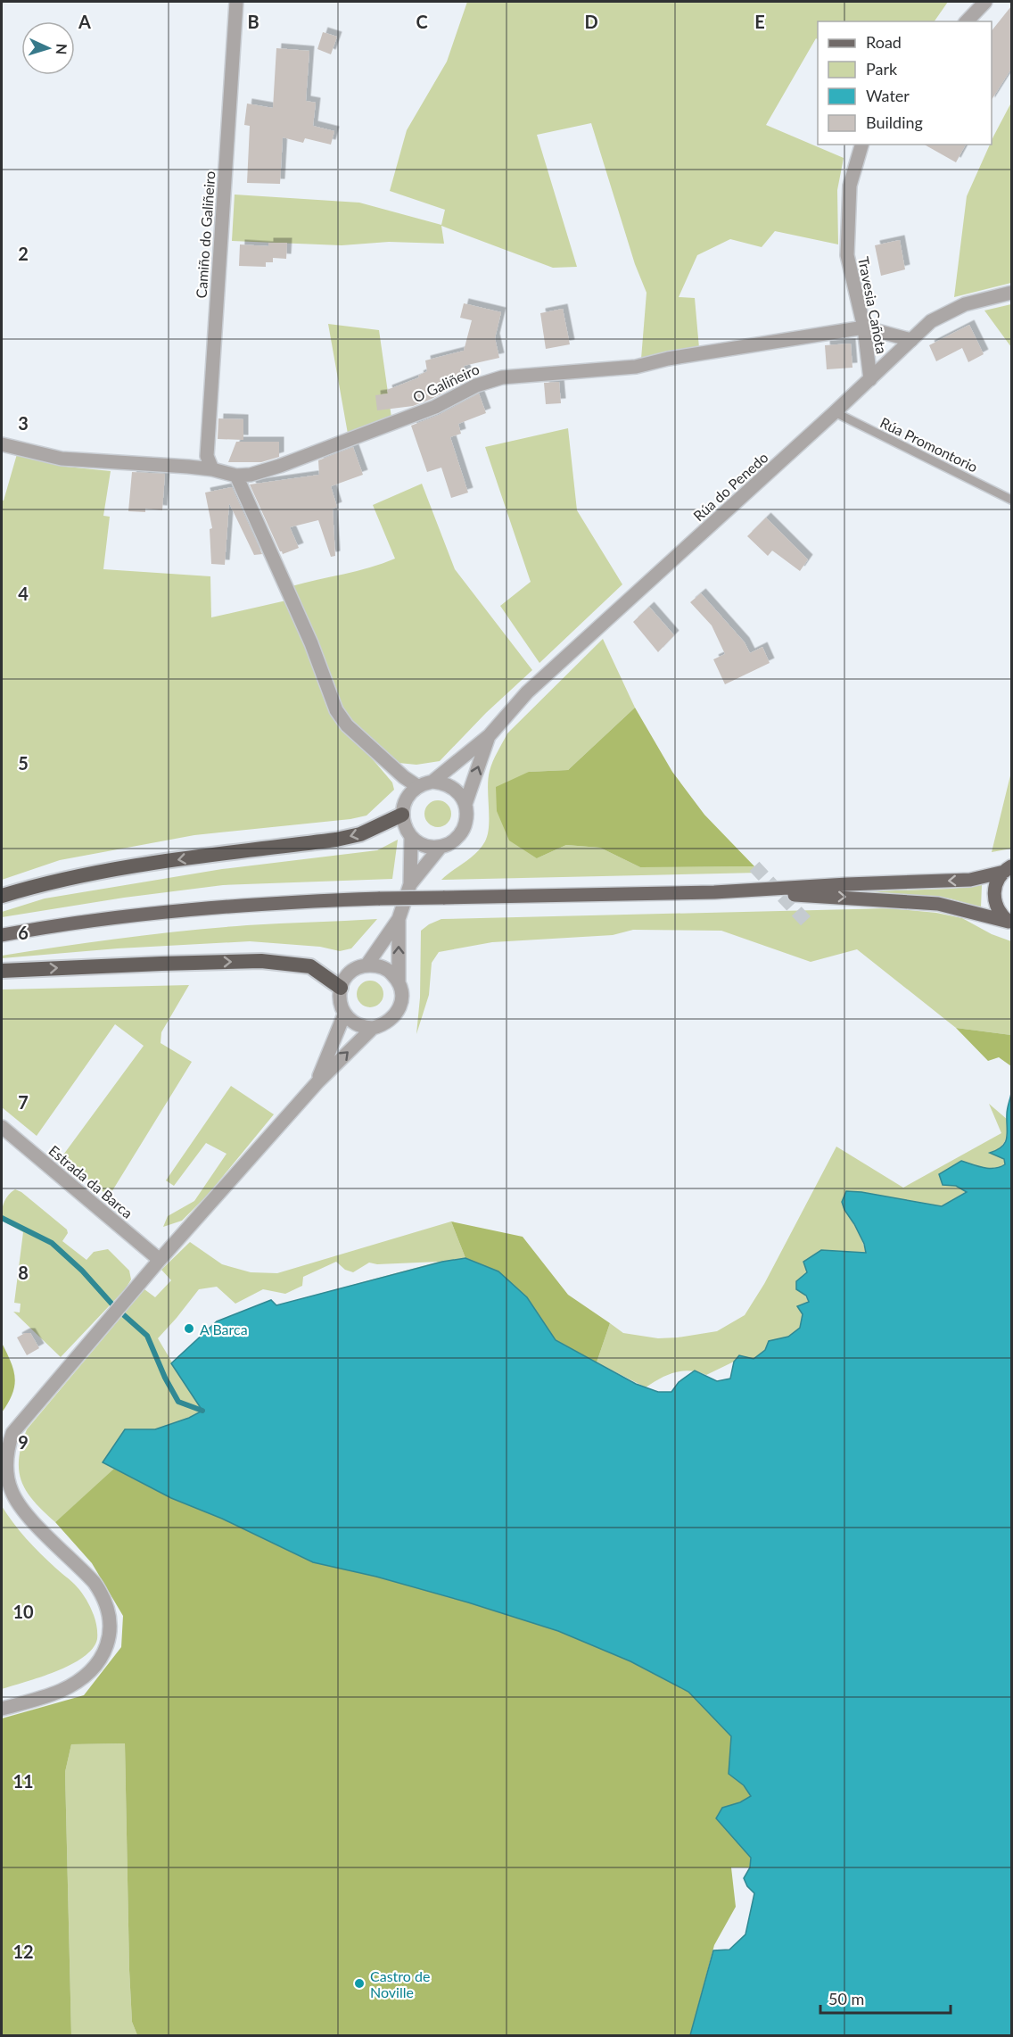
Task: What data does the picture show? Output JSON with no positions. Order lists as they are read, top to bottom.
{
  "streets": {
    "street": [
      "Camiño do Galiñeiro",
      "Travesia Cañota",
      "O Galiñeiro",
      "Rúa do Penedo",
      "Estrada da Barca"
    ],
    "lane": ["Rúa Promontorio"]
  },
  "crossings": [
    ["Camiño do Galiñeiro", "O Galiñeiro"],
    ["Travesia Cañota", "O Galiñeiro"],
    ["Travesia Cañota", "Rúa do Penedo"],
    ["O Galiñeiro", "Rúa do Penedo"],
    ["Rúa Promontorio", "Rúa do Penedo"]
  ],
  "places": ["A Barca", "Castro de Noville"],
  "legend": [
    "Road",
    "Park",
    "Water",
    "Building"
  ],
  "scale_bar": "50 m",
  "north": "right",
  "grid": {
    "columns": [
      "A",
      "B",
      "C",
      "D",
      "E"
    ],
    "rows": [
      "2",
      "3",
      "4",
      "5",
      "6",
      "7",
      "8",
      "9",
      "10",
      "11",
      "12"
    ]
  }
}
